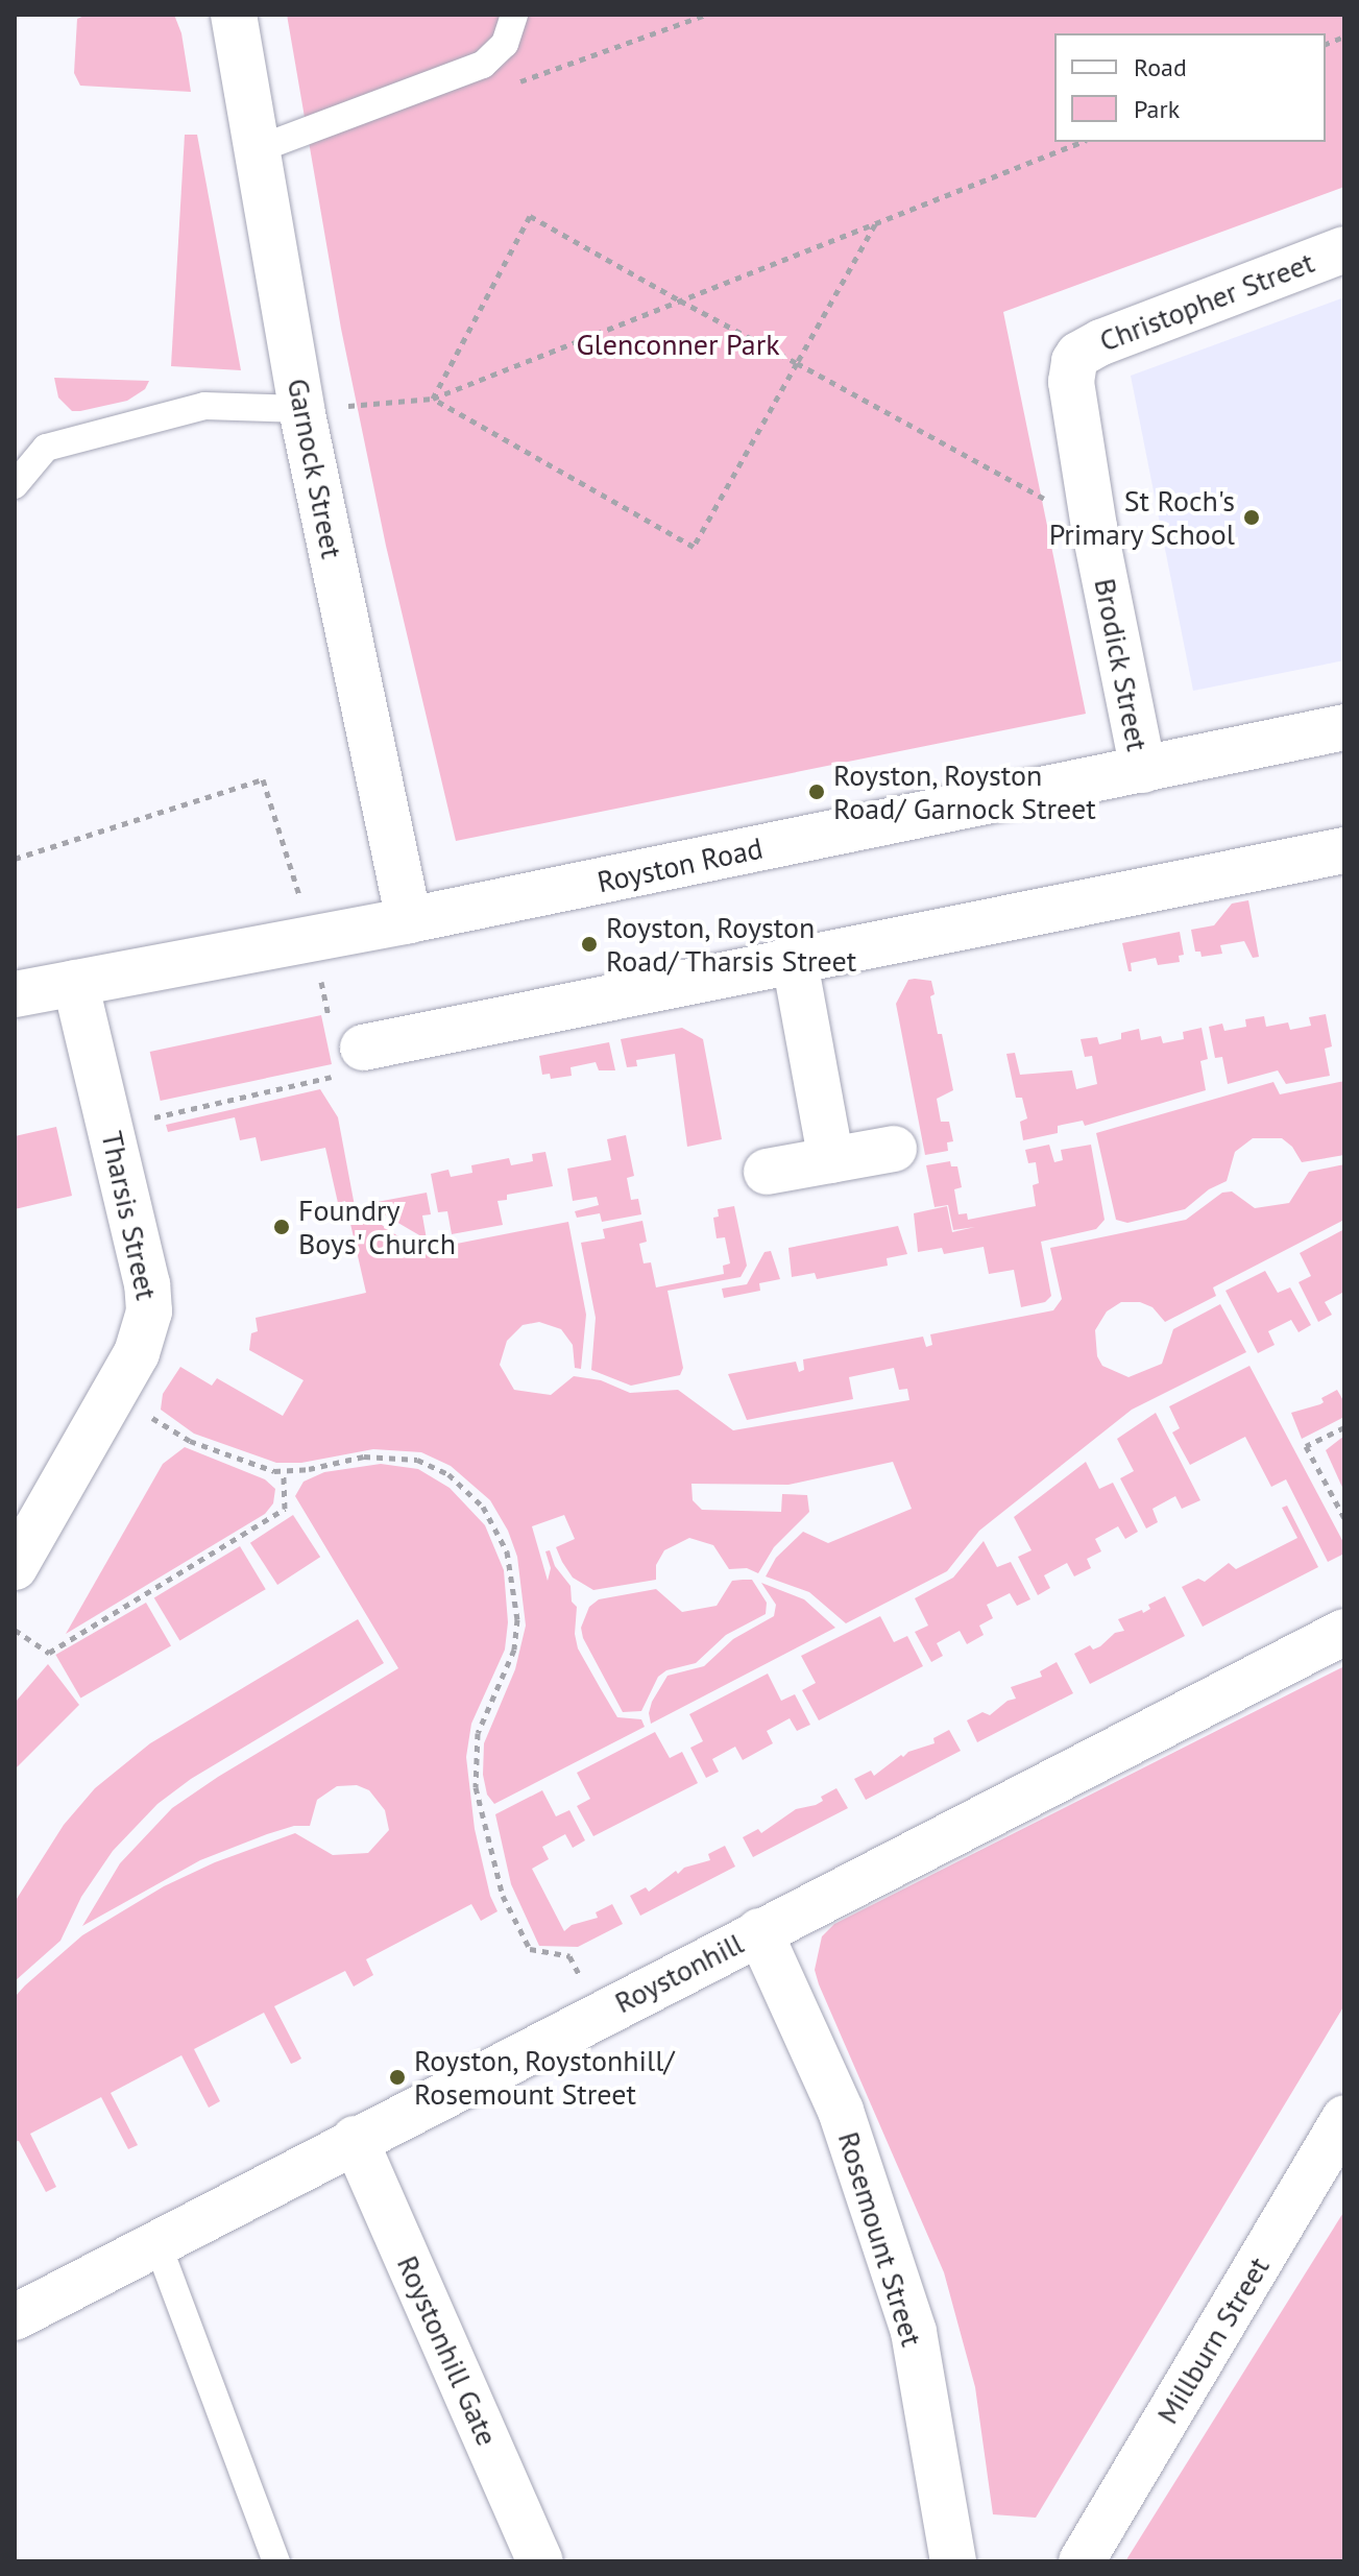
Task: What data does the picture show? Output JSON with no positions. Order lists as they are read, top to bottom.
{
  "streets": {
    "street": [
      "Christopher Street",
      "Garnock Street",
      "Brodick Street",
      "Royston Road",
      "Tharsis Street",
      "Roystonhill",
      "Rosemount Street",
      "Millburn Street",
      "Roystonhill Gate"
    ]
  },
  "crossings": [
    ["Christopher Street", "Brodick Street"],
    ["Garnock Street", "Royston Road"],
    ["Brodick Street", "Royston Road"],
    ["Royston Road", "Tharsis Street"],
    ["Roystonhill", "Rosemount Street"],
    ["Roystonhill", "Roystonhill Gate"]
  ],
  "parks": ["Glenconner Park"],
  "places": [
    "St Roch's Primary School",
    "Royston, Royston Road/ Garnock Street",
    "Royston, Royston Road/ Tharsis Street",
    "Foundry Boys' Church",
    "Royston, Roystonhill/ Rosemount Street"
  ],
  "legend": ["Road", "Park"]
}
